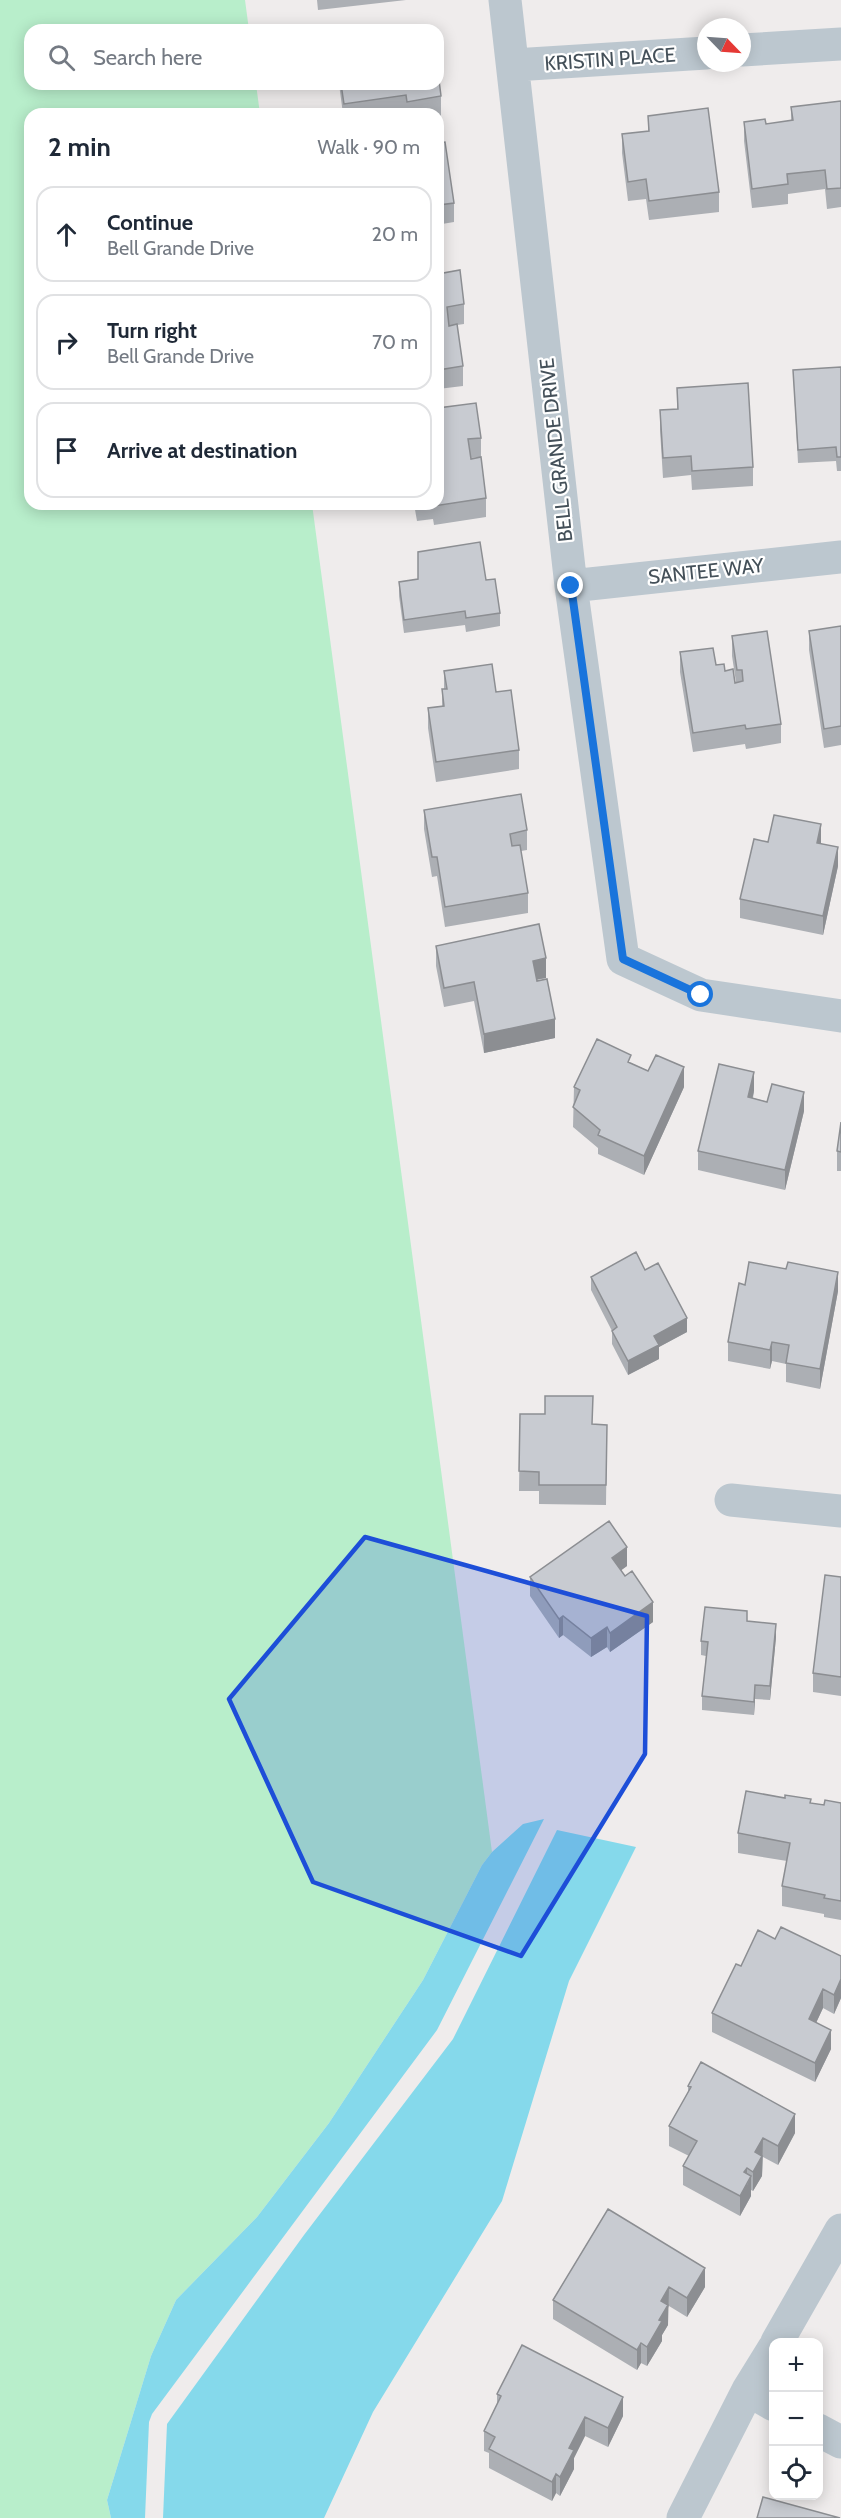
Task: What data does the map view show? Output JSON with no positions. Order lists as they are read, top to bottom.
{
  "streets": {
    "street": ["KRISTIN PLACE", "BELL GRANDE DRIVE", "SANTEE WAY"]
  },
  "crossings": [
    ["KRISTIN PLACE", "BELL GRANDE DRIVE"],
    ["BELL GRANDE DRIVE", "SANTEE WAY"]
  ],
  "north": "bottom right",
  "page": {
    "search": "Search here",
    "heading": ["2 min", "Walk · 90 m"],
    "list": [
      ["Continue", "Bell Grande Drive", "20 m"],
      ["Turn right", "Bell Grande Drive", "70 m"],
      "Arrive at destination"
    ],
    "map_buttons": ["+", "−"]
  }
}
